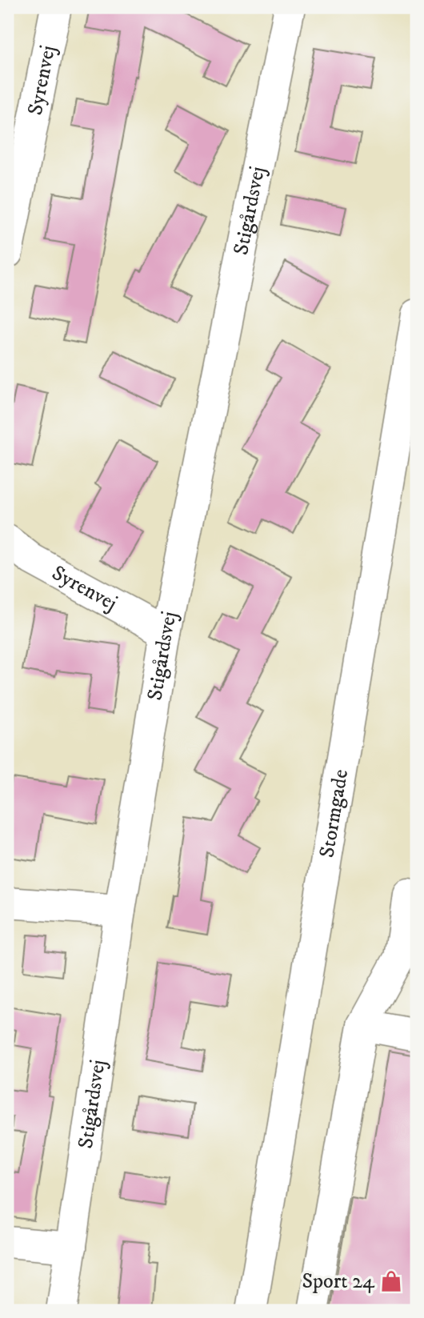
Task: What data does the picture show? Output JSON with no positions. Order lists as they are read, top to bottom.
{
  "streets": {
    "street": ["Syrenvej", "Stigårdsvej", "Stormgade"]
  },
  "crossings": [
    ["Syrenvej", "Stigårdsvej"]
  ],
  "places": {
    "shop": ["Sport 24"]
  }
}
